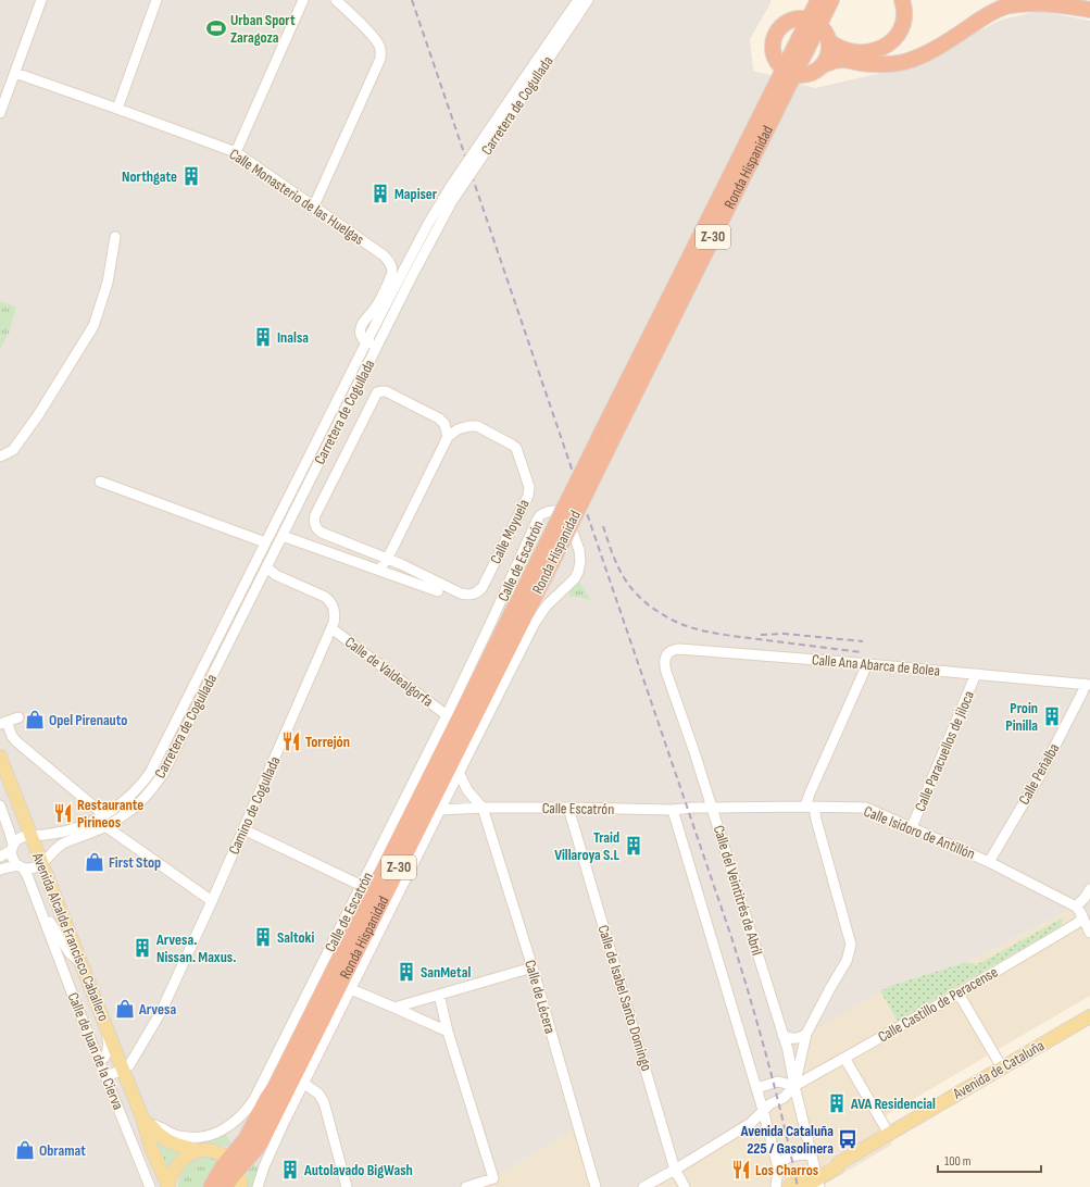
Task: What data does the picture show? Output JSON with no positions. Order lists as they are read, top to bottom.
{
  "streets": {
    "highway": ["Ronda Hispanidad", "Z-30"],
    "main road": ["Avenida Alcalde Francisco Caballero", "Avenida de Cataluña"],
    "street": [
      "Carretera de Cogullada",
      "Calle Monasterio de las Huelgas",
      "Calle Moyuela",
      "Calle de Escatrón",
      "Calle Ana Abarca de Bolea",
      "Calle de Valdealgorfa",
      "Calle Paracuellos de Jiloca",
      "Calle Peñalba",
      "Camino de Cogullada",
      "Calle Escatrón",
      "Calle Isidoro de Antillón",
      "Calle del Veintitrés de Abril",
      "Calle de Lécera",
      "Calle de Isabel Santo Domingo",
      "Calle Castillo de Peracense",
      "Calle de Juan de la Cierva"
    ]
  },
  "crossings": [
    ["Carretera de Cogullada", "Calle Monasterio de las Huelgas"],
    ["Carretera de Cogullada", "Camino de Cogullada"],
    ["Carretera de Cogullada", "Avenida Alcalde Francisco Caballero"],
    ["Ronda Hispanidad", "Calle de Escatrón"],
    ["Calle de Escatrón", "Calle de Valdealgorfa"],
    ["Calle de Escatrón", "Calle Escatrón"],
    ["Calle de Escatrón", "Avenida Alcalde Francisco Caballero"],
    ["Calle Ana Abarca de Bolea", "Calle Paracuellos de Jiloca"],
    ["Calle Ana Abarca de Bolea", "Calle Peñalba"],
    ["Calle Ana Abarca de Bolea", "Calle del Veintitrés de Abril"],
    ["Calle de Valdealgorfa", "Camino de Cogullada"],
    ["Calle Paracuellos de Jiloca", "Calle Isidoro de Antillón"],
    ["Calle Peñalba", "Calle Isidoro de Antillón"],
    ["Camino de Cogullada", "Avenida Alcalde Francisco Caballero"],
    ["Calle Escatrón", "Calle Isidoro de Antillón"],
    ["Calle Escatrón", "Calle de Lécera"],
    ["Calle Escatrón", "Calle de Isabel Santo Domingo"],
    ["Calle Isidoro de Antillón", "Calle del Veintitrés de Abril"],
    ["Calle del Veintitrés de Abril", "Calle Castillo de Peracense"],
    ["Calle del Veintitrés de Abril", "Avenida de Cataluña"]
  ],
  "places": {
    "sports": ["Urban Sport Zaragoza"],
    "building": [
      "Northgate",
      "Mapiser",
      "Inalsa",
      "Proin Pinilla",
      "Traid Villaroya S.L",
      "Saltoki",
      "Arvesa. Nissan. Maxus.",
      "SanMetal",
      "AVA Residencial",
      "Autolavado BigWash"
    ],
    "shop": [
      "Opel Pirenauto",
      "First Stop",
      "Arvesa",
      "Obramat"
    ],
    "restaurant": ["Torrejón", "Restaurante Pirineos", "Los Charros"],
    "bus stop": ["Avenida Cataluña 225 / Gasolinera"]
  },
  "scale_bar": "100 m"
}
